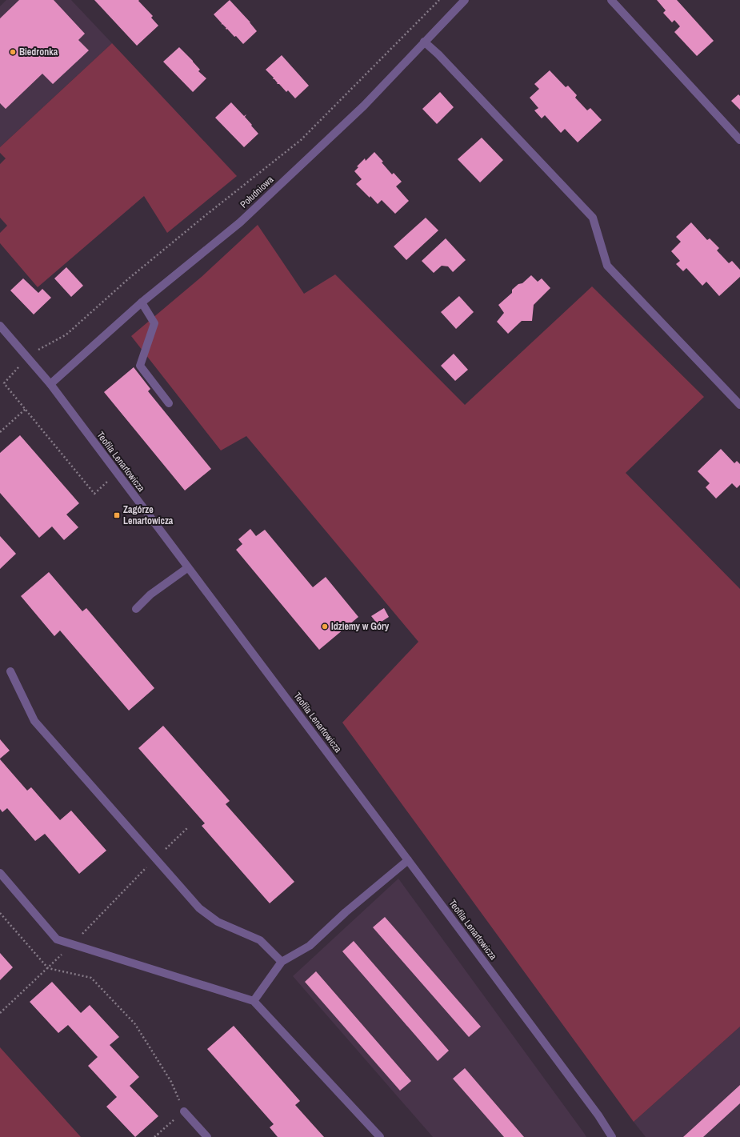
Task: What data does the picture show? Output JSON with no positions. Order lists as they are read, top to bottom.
{
  "streets": {
    "street": ["Południowa", "Teofila Lenartowicza"]
  },
  "crossings": [
    ["Południowa", "Teofila Lenartowicza"]
  ],
  "places": {
    "other": ["Biedronka", "Idziemy w Góry"],
    "transit": ["Zagórze Lenartowicza"]
  }
}
